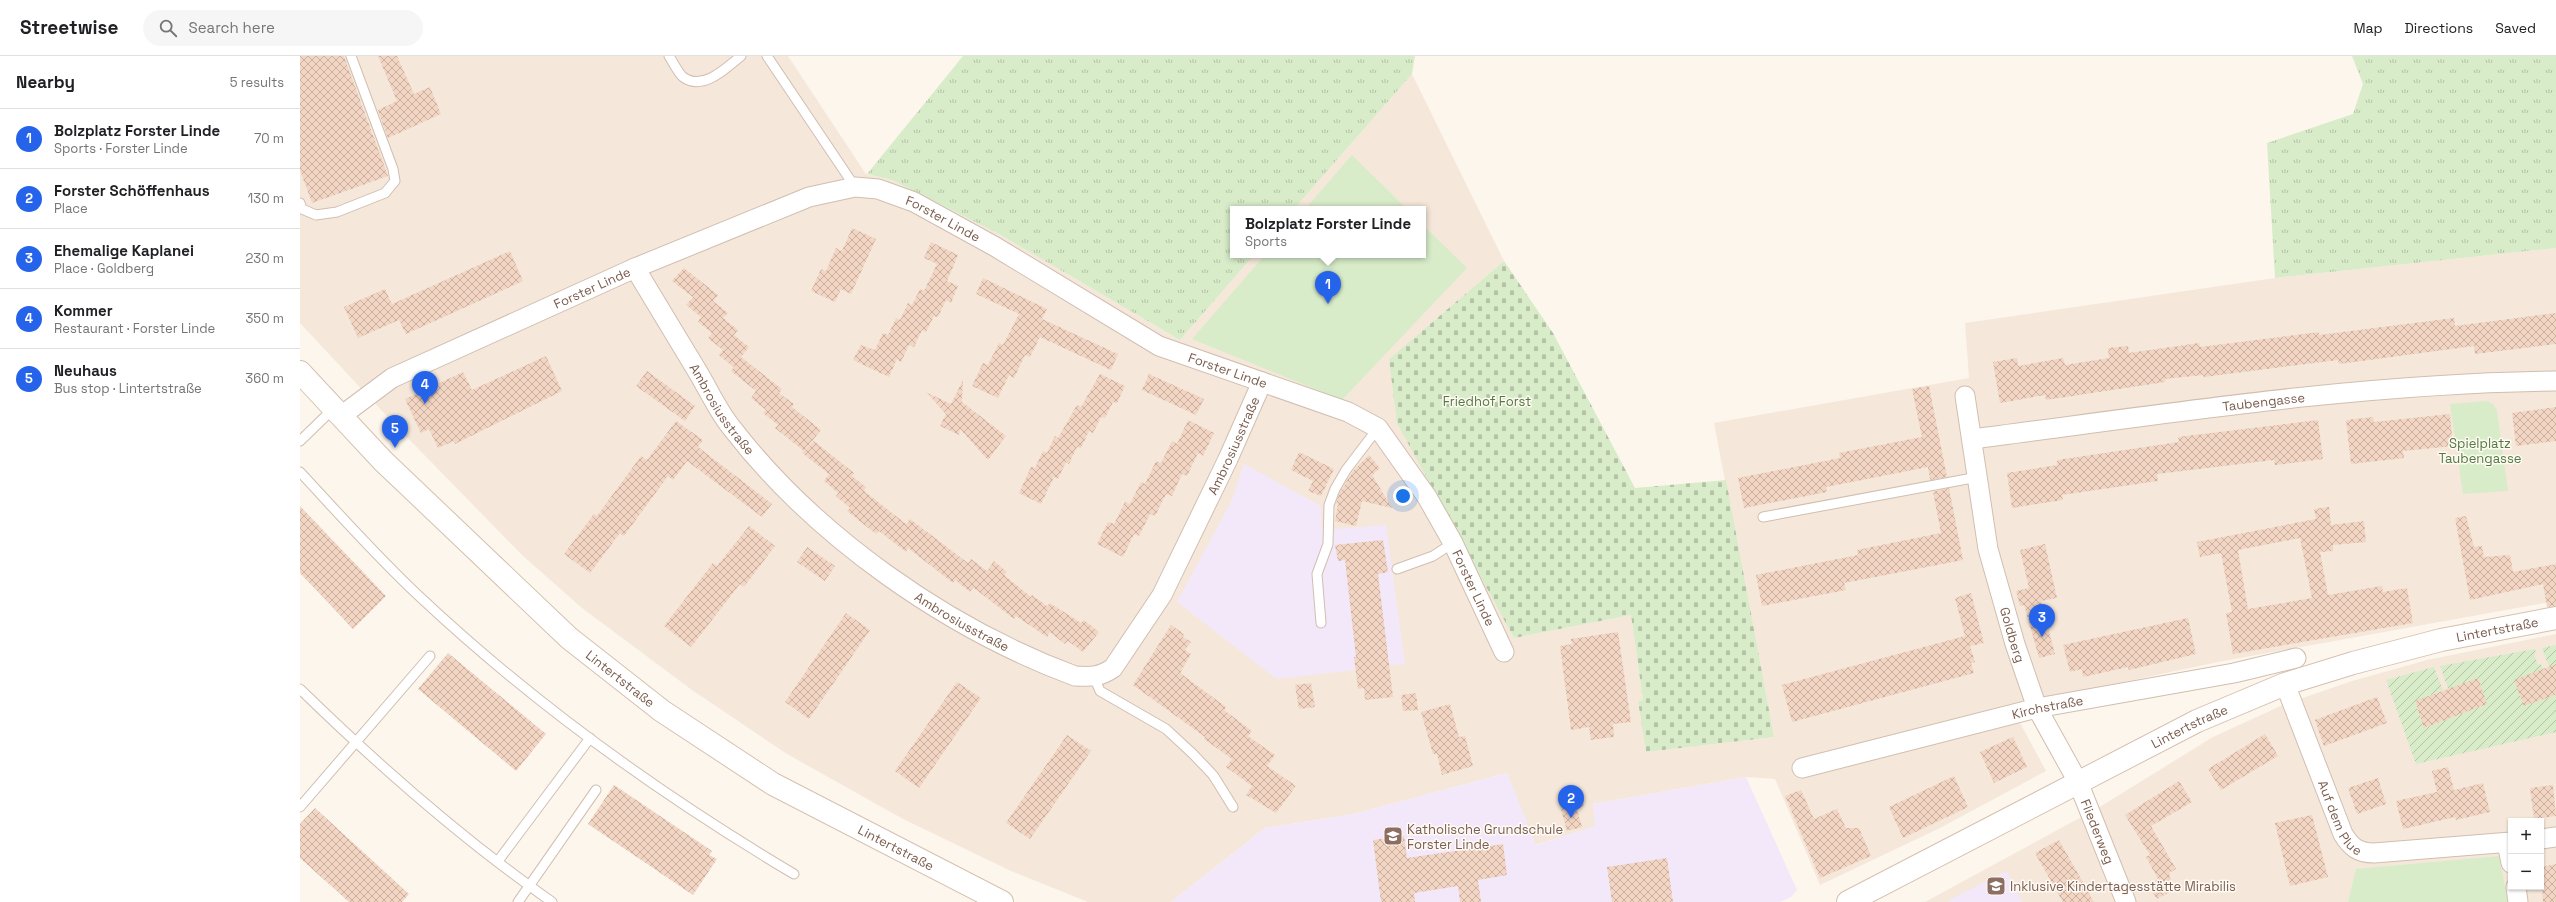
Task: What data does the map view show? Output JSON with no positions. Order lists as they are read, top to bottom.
{
  "streets": {
    "main road": ["Lintertstraße"],
    "street": [
      "Forster Linde",
      "Taubengasse",
      "Ambrosiusstraße",
      "Goldberg",
      "Kirchstraße",
      "Auf dem Plue",
      "Fliederweg"
    ]
  },
  "crossings": [
    ["Forster Linde", "Ambrosiusstraße"],
    ["Forster Linde", "Lintertstraße"],
    ["Taubengasse", "Goldberg"],
    ["Lintertstraße", "Goldberg"],
    ["Lintertstraße", "Auf dem Plue"],
    ["Lintertstraße", "Fliederweg"],
    ["Goldberg", "Kirchstraße"],
    ["Goldberg", "Fliederweg"]
  ],
  "parks": ["Friedhof Forst", "Spielplatz Taubengasse"],
  "places": {
    "school or university": ["Katholische Grundschule Forster Linde", "Inklusive Kindertagesstätte Mirabilis"]
  },
  "page": {
    "header": "Streetwise",
    "search": "Search here",
    "nav": ["Map", "Directions", "Saved"],
    "heading": ["Nearby", "5 results"],
    "list": [
      {
        "mark": "1",
        "name": "Bolzplatz Forster Linde",
        "note": "Sports · Forster Linde",
        "value": "70 m"
      },
      {
        "mark": "2",
        "name": "Forster Schöffenhaus",
        "note": "Place",
        "value": "130 m"
      },
      {
        "mark": "3",
        "name": "Ehemalige Kaplanei",
        "note": "Place · Goldberg",
        "value": "230 m"
      },
      {
        "mark": "4",
        "name": "Kommer",
        "note": "Restaurant · Forster Linde",
        "value": "350 m"
      },
      {
        "mark": "5",
        "name": "Neuhaus",
        "note": "Bus stop · Lintertstraße",
        "value": "360 m"
      }
    ],
    "popup": ["Bolzplatz Forster Linde", "Sports"],
    "pins": [
      "1",
      "4",
      "5",
      "3",
      "2"
    ],
    "map_buttons": ["+", "−"]
  }
}
